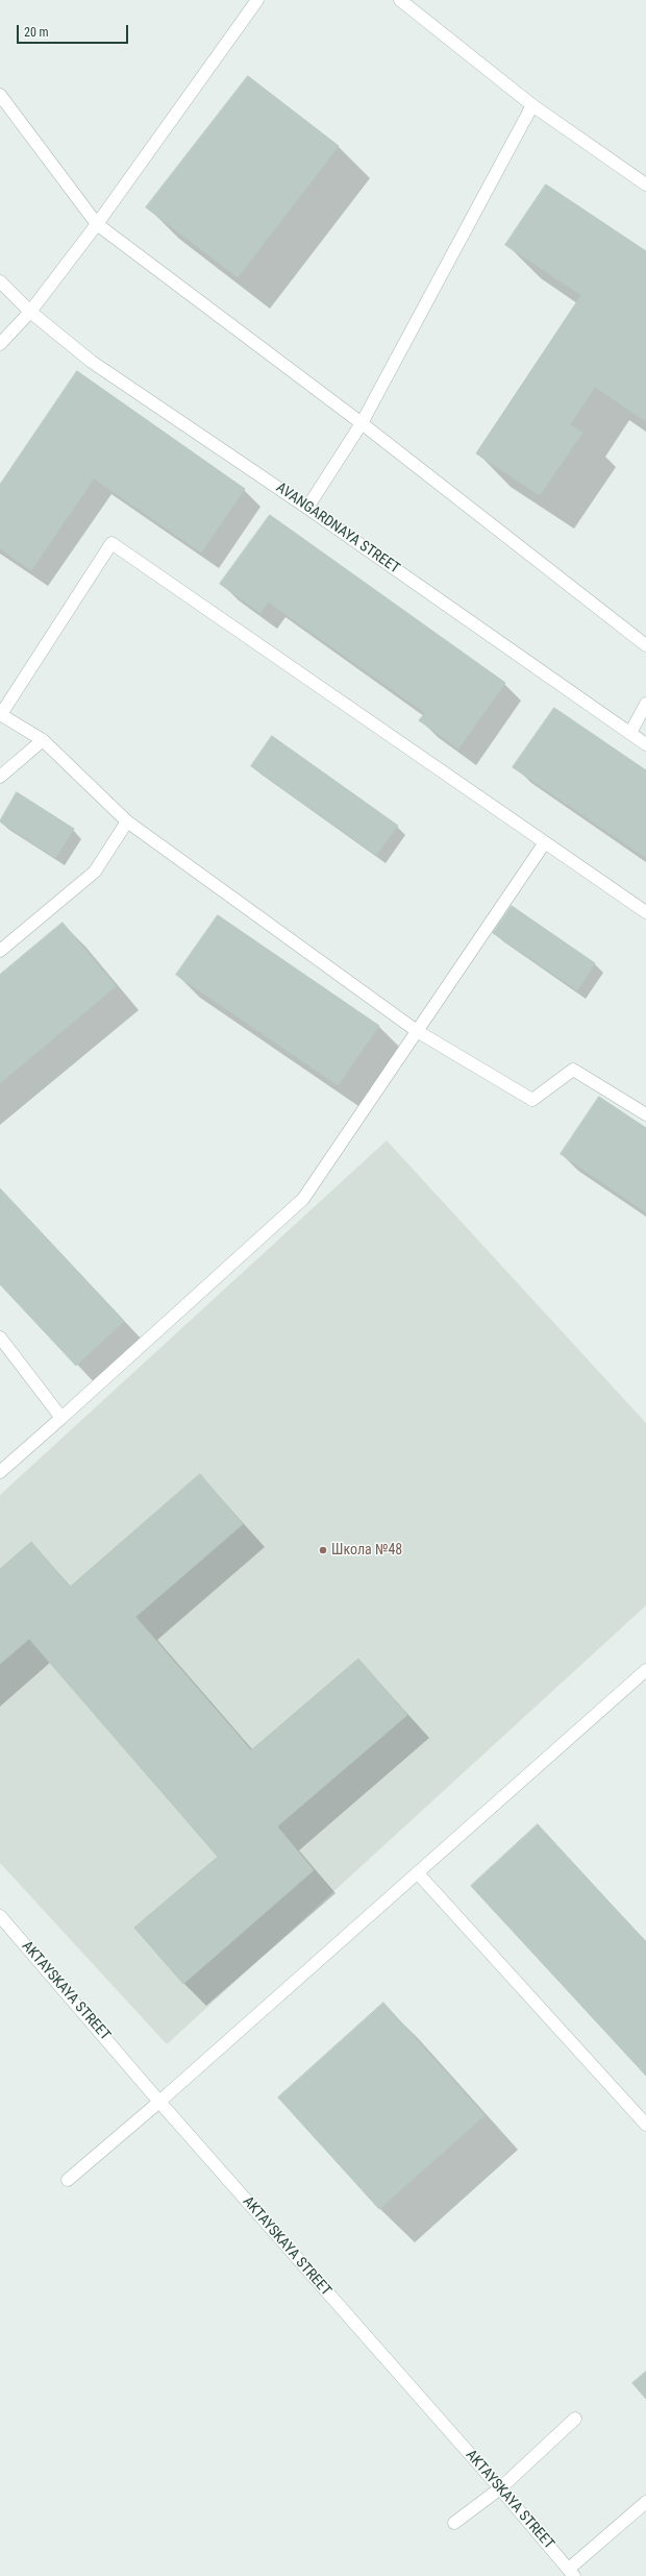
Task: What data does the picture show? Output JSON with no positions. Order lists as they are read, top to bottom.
{
  "streets": {
    "street": ["AVANGARDNAYA STREET", "AKTAYSKAYA STREET"]
  },
  "places": ["Школа №48"],
  "scale_bar": "20 m"
}
